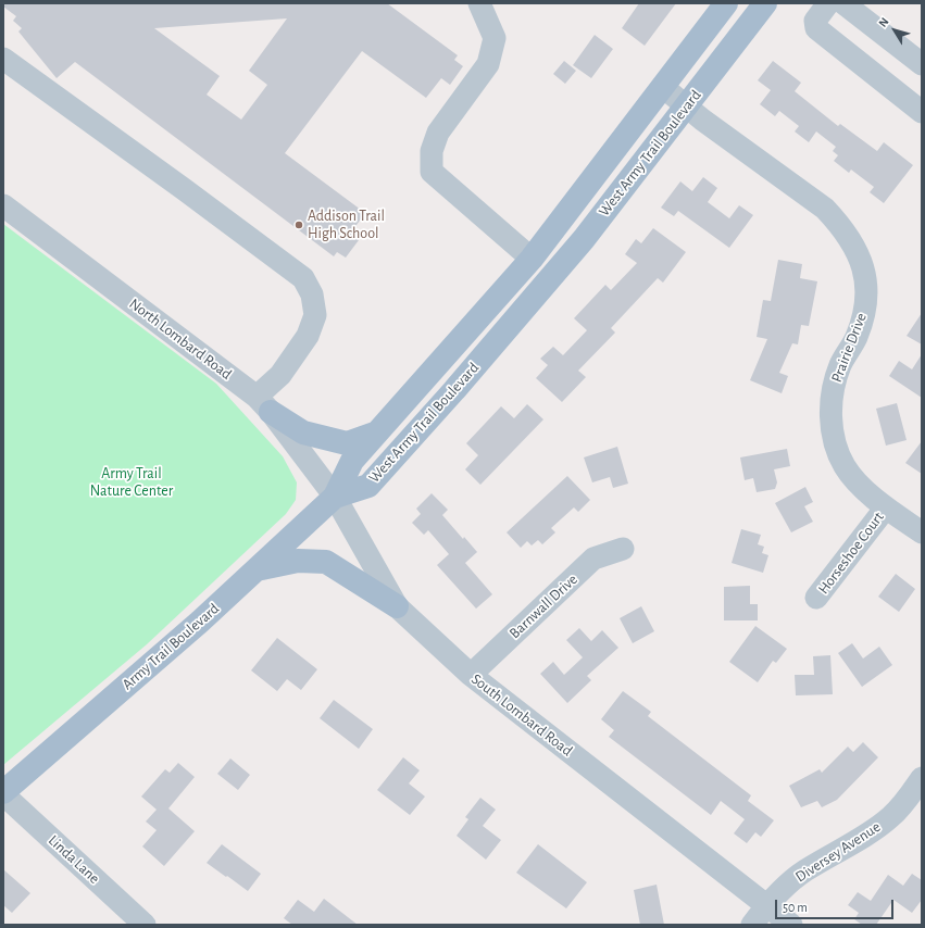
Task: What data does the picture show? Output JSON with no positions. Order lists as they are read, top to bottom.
{
  "streets": {
    "main road": ["West Army Trail Boulevard", "Army Trail Boulevard"],
    "street": [
      "North Lombard Road",
      "Prairie Drive",
      "Horseshoe Court",
      "Barnwall Drive",
      "South Lombard Road",
      "Diversey Avenue",
      "Linda Lane"
    ]
  },
  "crossings": [
    ["West Army Trail Boulevard", "North Lombard Road"],
    ["West Army Trail Boulevard", "Prairie Drive"],
    ["West Army Trail Boulevard", "Army Trail Boulevard"],
    ["West Army Trail Boulevard", "South Lombard Road"],
    ["North Lombard Road", "Army Trail Boulevard"],
    ["North Lombard Road", "South Lombard Road"],
    ["Prairie Drive", "Horseshoe Court"],
    ["Barnwall Drive", "South Lombard Road"],
    ["Army Trail Boulevard", "South Lombard Road"],
    ["Army Trail Boulevard", "Linda Lane"],
    ["South Lombard Road", "Diversey Avenue"]
  ],
  "parks": ["Army Trail Nature Center"],
  "places": ["Addison Trail High School"],
  "scale_bar": "50 m",
  "north": "top left"
}
